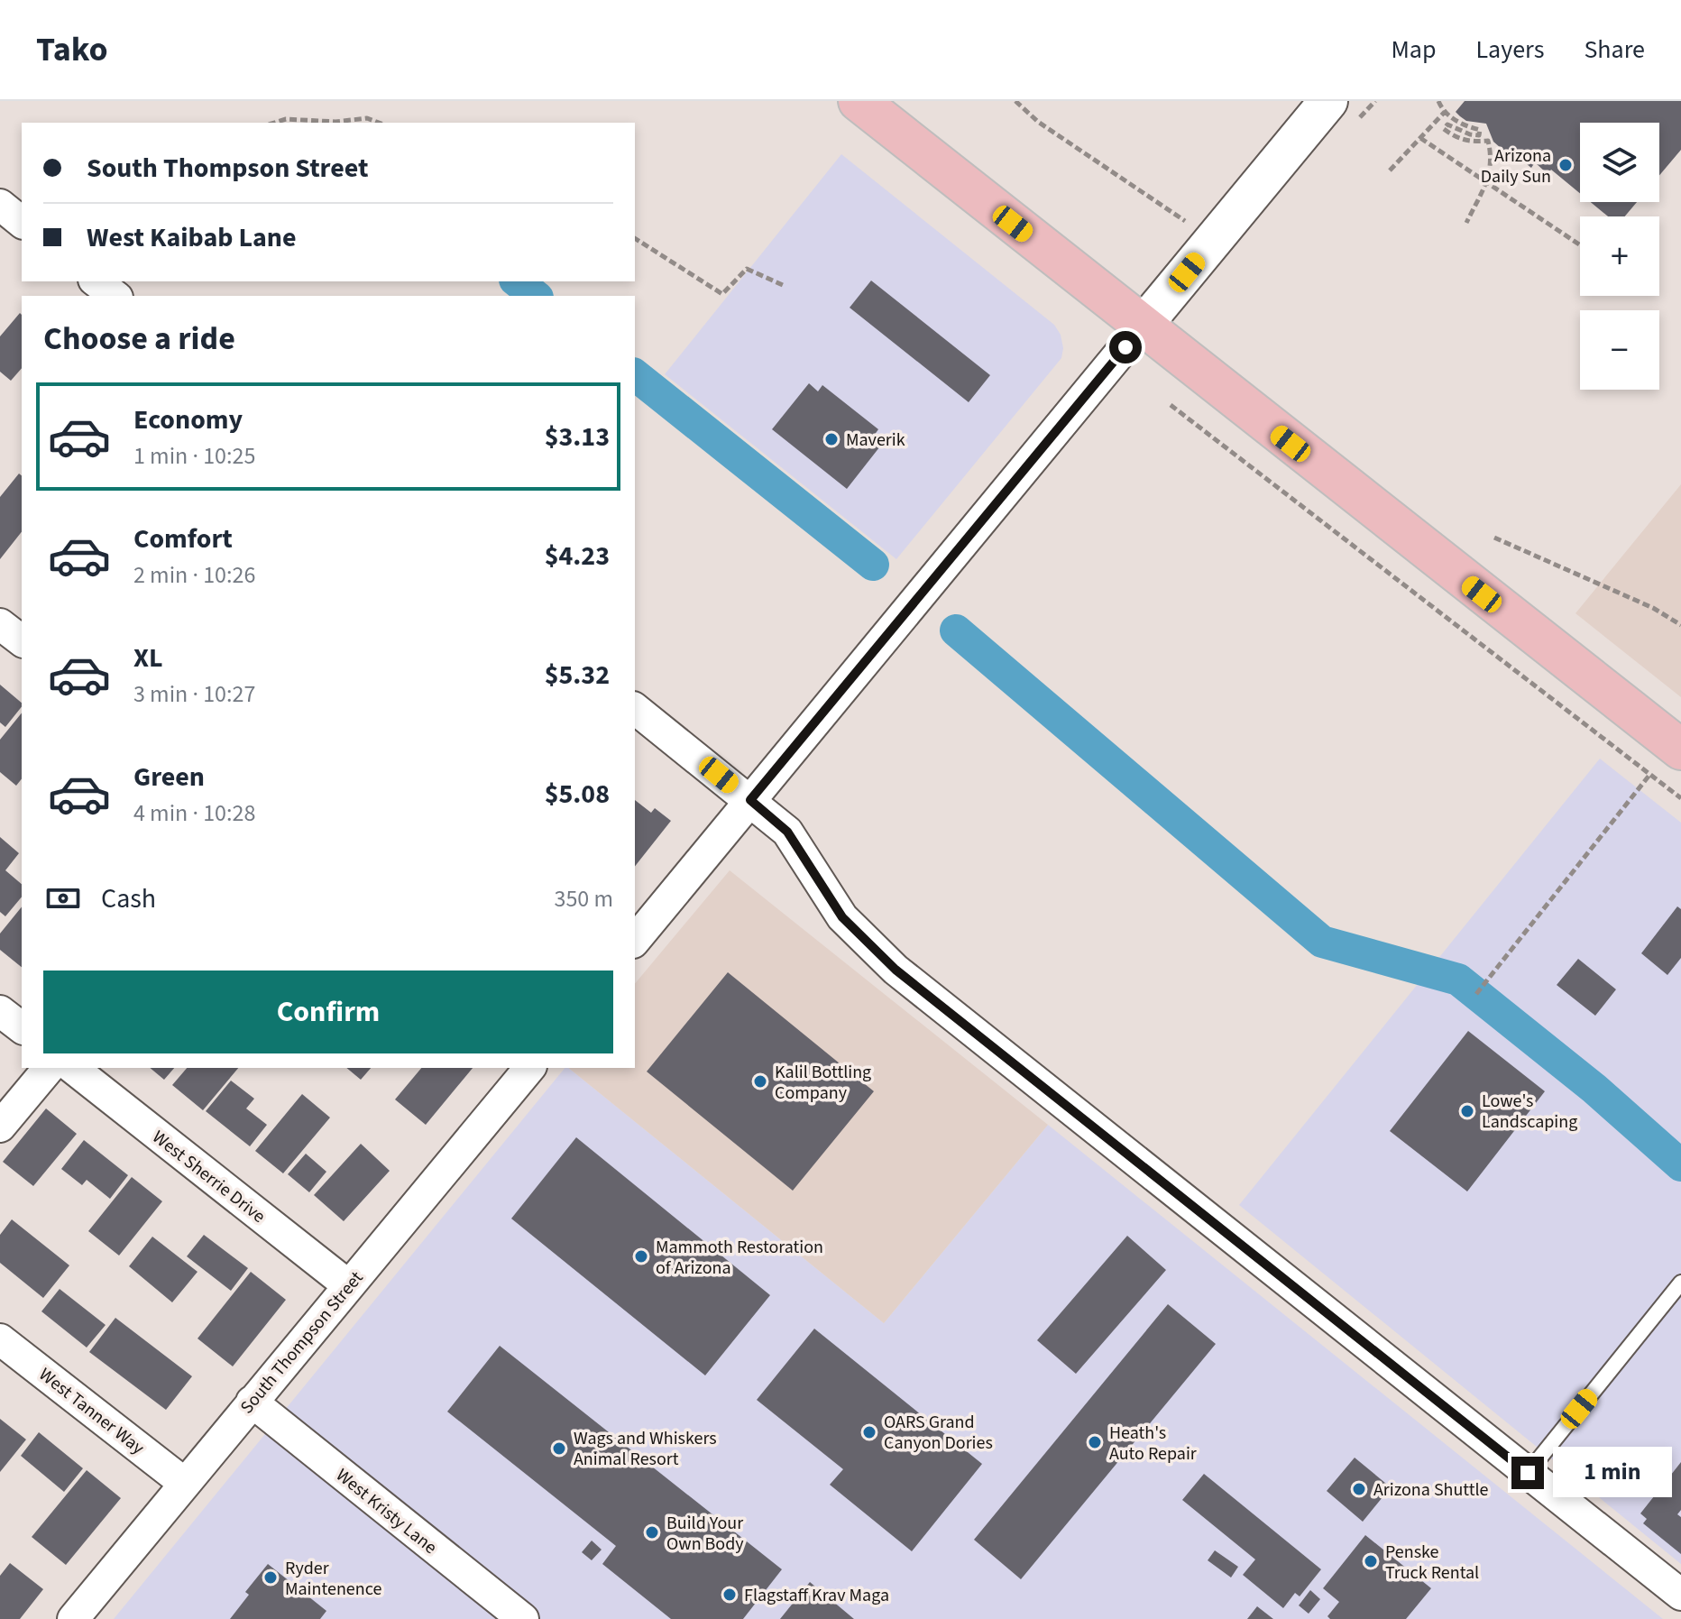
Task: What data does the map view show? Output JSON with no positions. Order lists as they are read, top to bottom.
{
  "streets": {
    "street": [
      "West Sherrie Drive",
      "South Thompson Street",
      "West Tanner Way",
      "West Kristy Lane"
    ]
  },
  "crossings": [
    ["West Sherrie Drive", "South Thompson Street"],
    ["South Thompson Street", "West Tanner Way"],
    ["South Thompson Street", "West Kristy Lane"]
  ],
  "places": [
    "Arizona Daily Sun",
    "Maverik",
    "Kalil Bottling Company",
    "Lowe's Landscaping",
    "Mammoth Restoration of Arizona",
    "OARS Grand Canyon Dories",
    "Heath's Auto Repair",
    "Wags and Whiskers Animal Resort",
    "Arizona Shuttle",
    "Build Your Own Body",
    "Penske Truck Rental",
    "Ryder Maintenence",
    "Flagstaff Krav Maga"
  ],
  "page": {
    "header": "Tako",
    "nav": ["Map", "Layers", "Share"],
    "map_buttons": ["+", "−"],
    "banner": ["South Thompson Street", "West Kaibab Lane"],
    "heading": "Choose a ride",
    "list": [
      {
        "name": "Economy",
        "note": "1 min · 10:25",
        "value": "$3.13"
      },
      {
        "name": "Comfort",
        "note": "2 min · 10:26",
        "value": "$4.23"
      },
      {
        "name": "XL",
        "note": "3 min · 10:27",
        "value": "$5.32"
      },
      {
        "name": "Green",
        "note": "4 min · 10:28",
        "value": "$5.08"
      }
    ],
    "pay": ["Cash", "350 m"],
    "buttons": "Confirm",
    "bubble": "1 min"
  }
}
